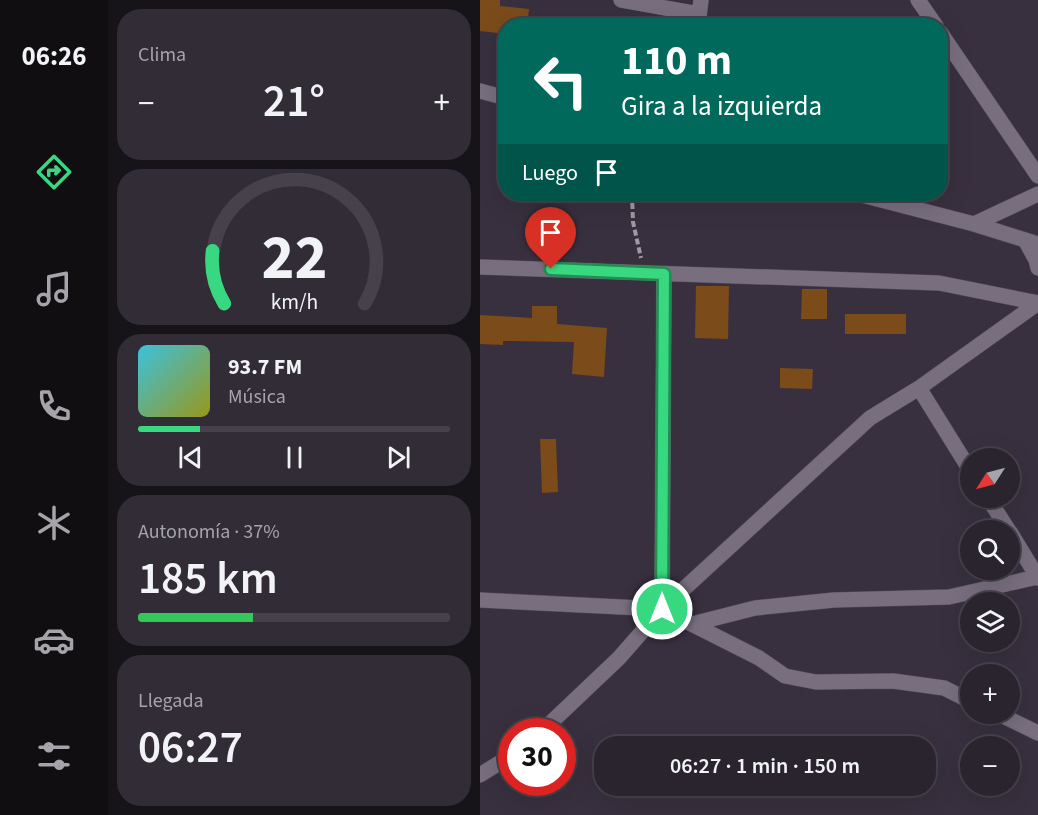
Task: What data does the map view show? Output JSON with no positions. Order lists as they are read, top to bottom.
{
  "north": "bottom left",
  "page": {
    "tabs": "06:26",
    "tile": [
      "Clima",
      ["Autonomía · 37%", "185 km"],
      ["Llegada", "06:27"]
    ],
    "turn": ["110 m", "Gira a la izquierda"],
    "heat": ["−", "21°", "+"],
    "then": "Luego",
    "song": ["93.7 FM", "Música"],
    "map_buttons": ["+", "−"],
    "limit": "30",
    "trip": "06:27 · 1 min · 150 m",
    "gauge": ["22", "km/h"]
  }
}
